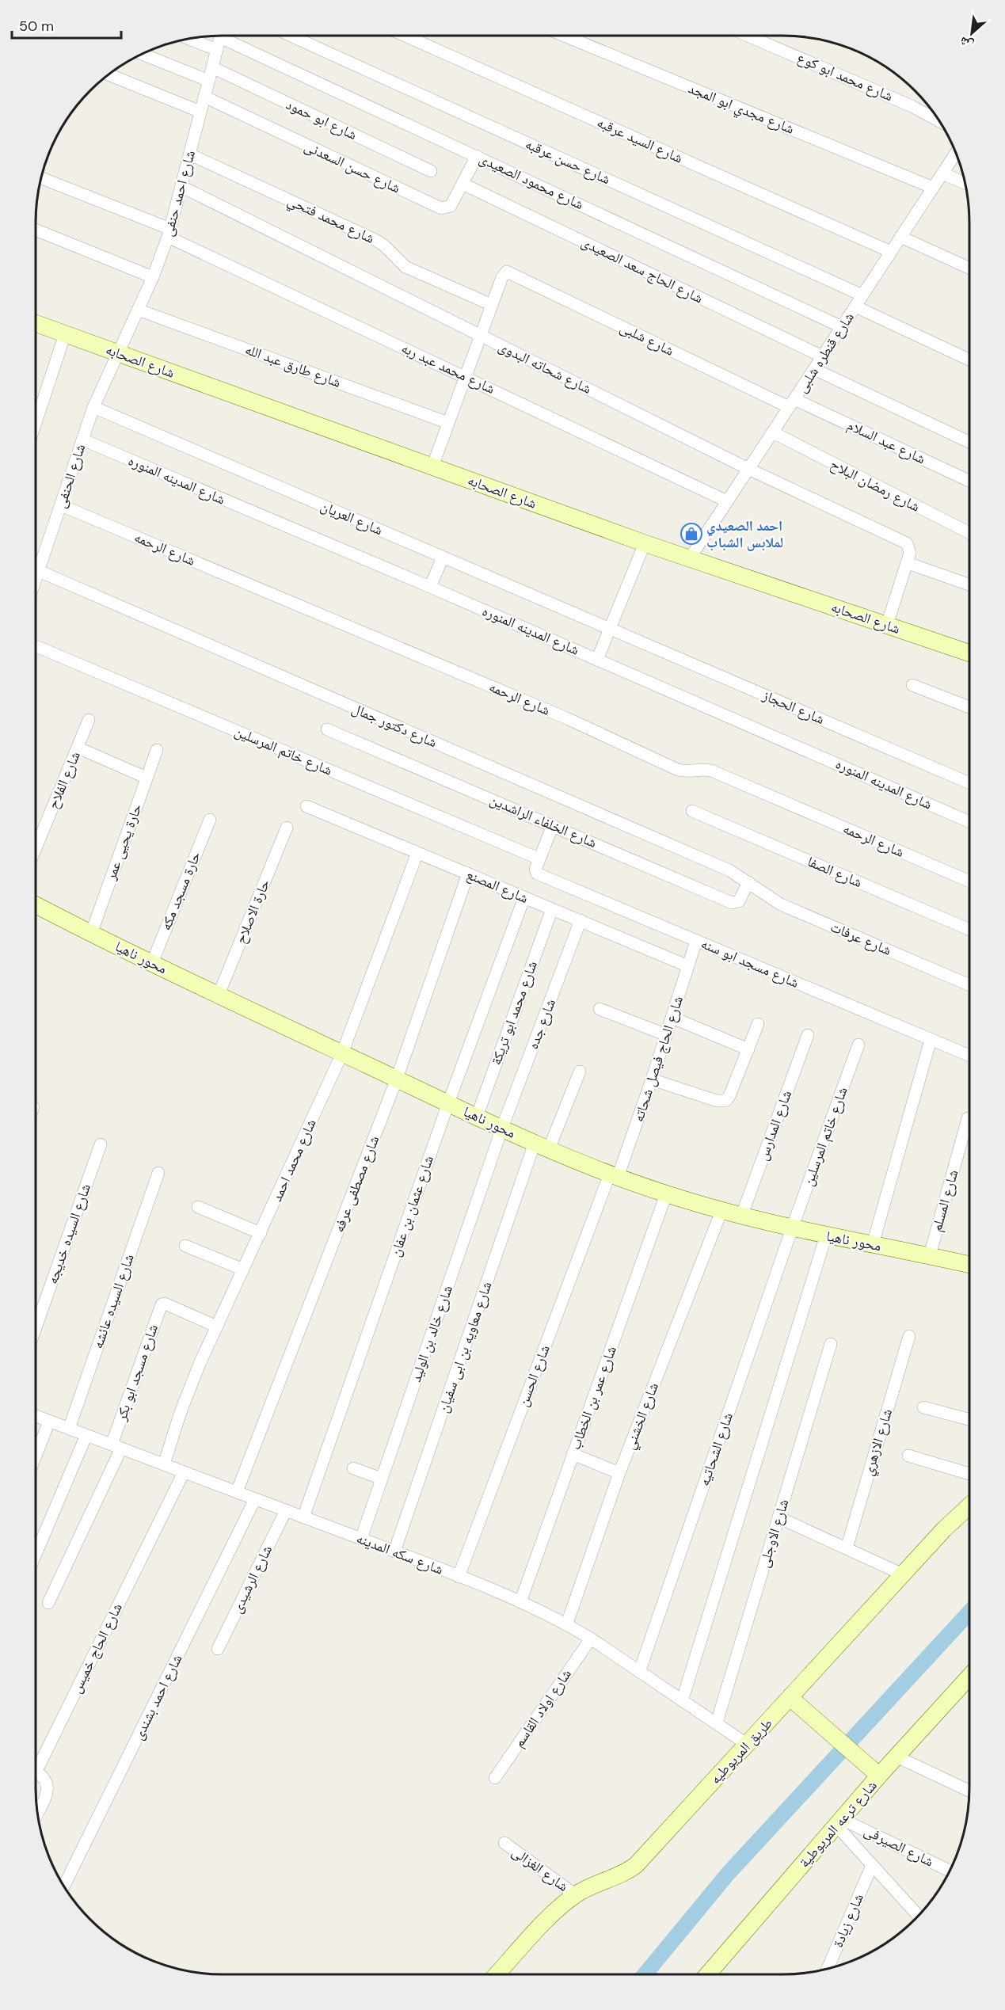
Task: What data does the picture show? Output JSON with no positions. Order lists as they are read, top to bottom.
{
  "streets": {
    "street": [
      "شارع محمد ابو كوع",
      "شارع مجدي ابو المجد",
      "شارع ابو حمود",
      "شارع السيد عرقبه",
      "شارع حسن عرقبه",
      "شارع حسن السعدنى",
      "شارع محمود الصعيدى",
      "شارع احمد حنفى",
      "شارع محمد فتحي",
      "شارع الحاج سعد الصعيدى",
      "شارع شلبى",
      "شارع قنطره شلبى",
      "شارع الصحابه",
      "شارع طارق عبد الله",
      "شارع شحاته البدوى",
      "شارع محمد عبد ربه",
      "شارع عبد السلام",
      "شارع الحنفى",
      "شارع المدينه المنوره",
      "شارع رمضان البلاح",
      "شارع العريان",
      "شارع الرحمه",
      "شارع الحجاز",
      "شارع دكتور جمال",
      "شارع خاتم المرسلين",
      "شارع الفلاح",
      "شارع الخلفاء الراشدين",
      "حارة يحيى عمر",
      "شارع الصفا",
      "شارع المصنع",
      "حارة مسجد مكه",
      "حارة الاصلاح",
      "شارع عرفات",
      "محور ناهيا",
      "شارع مسجد ابو سنه",
      "شارع محمد ابو تريكة",
      "شارع جده",
      "شارع الحاج فيصل شحاته",
      "شارع المدارس",
      "شارع محمد احمد",
      "شارع مصطفى عرفه",
      "شارع المسلم",
      "شارع عثمان بن عفان",
      "شارع السيده خديجه",
      "شارع السيده عائشه",
      "شارع خالد بن الوليد",
      "شارع معاويه بن ابى سفيان",
      "شارع مسجد ابو بكر",
      "شارع الحسن",
      "شارع عمر بن الخطاب",
      "شارع الخشني",
      "شارع الازهري",
      "شارع الشحاتيه",
      "شارع الاوجلى",
      "شارع سكه المدينه",
      "شارع الرشيدى",
      "شارع الحاج خميس",
      "شارع احمد بشندى",
      "شارع اولاد القاسم",
      "طريق المريوطيه",
      "شارع ترعه المريوطية",
      "شارع الصيرفى",
      "شارع الغزالى",
      "شارع زيادة"
    ]
  },
  "crossings": [
    ["شارع مجدي ابو المجد", "شارع قنطره شلبى"],
    ["شارع ابو حمود", "شارع احمد حنفى"],
    ["شارع السيد عرقبه", "شارع قنطره شلبى"],
    ["شارع حسن عرقبه", "شارع قنطره شلبى"],
    ["شارع حسن السعدنى", "شارع محمود الصعيدى"],
    ["شارع حسن السعدنى", "شارع احمد حنفى"],
    ["شارع حسن السعدنى", "شارع الحاج سعد الصعيدى"],
    ["شارع محمود الصعيدى", "شارع قنطره شلبى"],
    ["شارع احمد حنفى", "شارع محمد فتحي"],
    ["شارع احمد حنفى", "شارع الصحابه"],
    ["شارع احمد حنفى", "شارع طارق عبد الله"],
    ["شارع احمد حنفى", "شارع شحاته البدوى"],
    ["شارع احمد حنفى", "شارع محمد عبد ربه"],
    ["شارع احمد حنفى", "شارع الحنفى"],
    ["شارع محمد فتحي", "شارع شلبى"],
    ["شارع الحاج سعد الصعيدى", "شارع قنطره شلبى"],
    ["شارع شلبى", "شارع قنطره شلبى"],
    ["شارع شلبى", "شارع عبد السلام"],
    ["شارع قنطره شلبى", "شارع الصحابه"],
    ["شارع قنطره شلبى", "شارع شحاته البدوى"],
    ["شارع قنطره شلبى", "شارع محمد عبد ربه"],
    ["شارع قنطره شلبى", "شارع عبد السلام"],
    ["شارع قنطره شلبى", "شارع رمضان البلاح"],
    ["شارع الصحابه", "شارع الحنفى"],
    ["شارع الحنفى", "شارع المدينه المنوره"],
    ["شارع الحنفى", "شارع العريان"],
    ["شارع الحنفى", "شارع الرحمه"],
    ["شارع الحنفى", "شارع دكتور جمال"],
    ["شارع العريان", "شارع الحجاز"],
    ["شارع دكتور جمال", "شارع الخلفاء الراشدين"],
    ["شارع دكتور جمال", "شارع عرفات"],
    ["شارع خاتم المرسلين", "محور ناهيا"],
    ["شارع خاتم المرسلين", "شارع مسجد ابو سنه"],
    ["شارع خاتم المرسلين", "شارع الشحاتيه"],
    ["شارع الخلفاء الراشدين", "شارع عرفات"],
    ["حارة يحيى عمر", "محور ناهيا"],
    ["شارع المصنع", "شارع محمد ابو تريكة"],
    ["شارع المصنع", "شارع جده"],
    ["شارع المصنع", "شارع الحاج فيصل شحاته"],
    ["شارع المصنع", "شارع محمد احمد"],
    ["شارع المصنع", "شارع مصطفى عرفه"],
    ["شارع المصنع", "شارع عثمان بن عفان"],
    ["حارة مسجد مكه", "محور ناهيا"],
    ["حارة الاصلاح", "محور ناهيا"],
    ["محور ناهيا", "شارع محمد ابو تريكة"],
    ["محور ناهيا", "شارع جده"],
    ["محور ناهيا", "شارع الحاج فيصل شحاته"],
    ["محور ناهيا", "شارع المدارس"],
    ["محور ناهيا", "شارع محمد احمد"],
    ["محور ناهيا", "شارع مصطفى عرفه"],
    ["محور ناهيا", "شارع المسلم"],
    ["محور ناهيا", "شارع عثمان بن عفان"],
    ["محور ناهيا", "شارع خالد بن الوليد"],
    ["محور ناهيا", "شارع معاويه بن ابى سفيان"],
    ["محور ناهيا", "شارع الحسن"],
    ["محور ناهيا", "شارع عمر بن الخطاب"],
    ["محور ناهيا", "شارع الخشني"],
    ["محور ناهيا", "شارع الشحاتيه"],
    ["شارع مسجد ابو سنه", "شارع الحاج فيصل شحاته"],
    ["شارع جده", "شارع خالد بن الوليد"],
    ["شارع الحاج فيصل شحاته", "شارع الحسن"],
    ["شارع محمد احمد", "شارع مسجد ابو بكر"],
    ["شارع محمد احمد", "شارع سكه المدينه"],
    ["شارع مصطفى عرفه", "شارع سكه المدينه"],
    ["شارع عثمان بن عفان", "شارع سكه المدينه"],
    ["شارع السيده عائشه", "شارع سكه المدينه"],
    ["شارع خالد بن الوليد", "شارع سكه المدينه"],
    ["شارع معاويه بن ابى سفيان", "شارع سكه المدينه"],
    ["شارع مسجد ابو بكر", "شارع سكه المدينه"],
    ["شارع الحسن", "شارع سكه المدينه"],
    ["شارع عمر بن الخطاب", "شارع سكه المدينه"],
    ["شارع الخشني", "شارع سكه المدينه"],
    ["شارع الشحاتيه", "شارع سكه المدينه"],
    ["شارع الاوجلى", "شارع سكه المدينه"],
    ["شارع سكه المدينه", "شارع الرشيدى"],
    ["شارع سكه المدينه", "شارع الحاج خميس"],
    ["شارع سكه المدينه", "شارع احمد بشندى"],
    ["شارع سكه المدينه", "شارع اولاد القاسم"],
    ["شارع سكه المدينه", "طريق المريوطيه"],
    ["طريق المريوطيه", "شارع الغزالى"],
    ["شارع ترعه المريوطية", "شارع الصيرفى"]
  ],
  "places": {
    "shop": ["احمد الصعيدي لملابس الشباب"]
  },
  "scale_bar": "50 m",
  "north": "bottom left"
}
